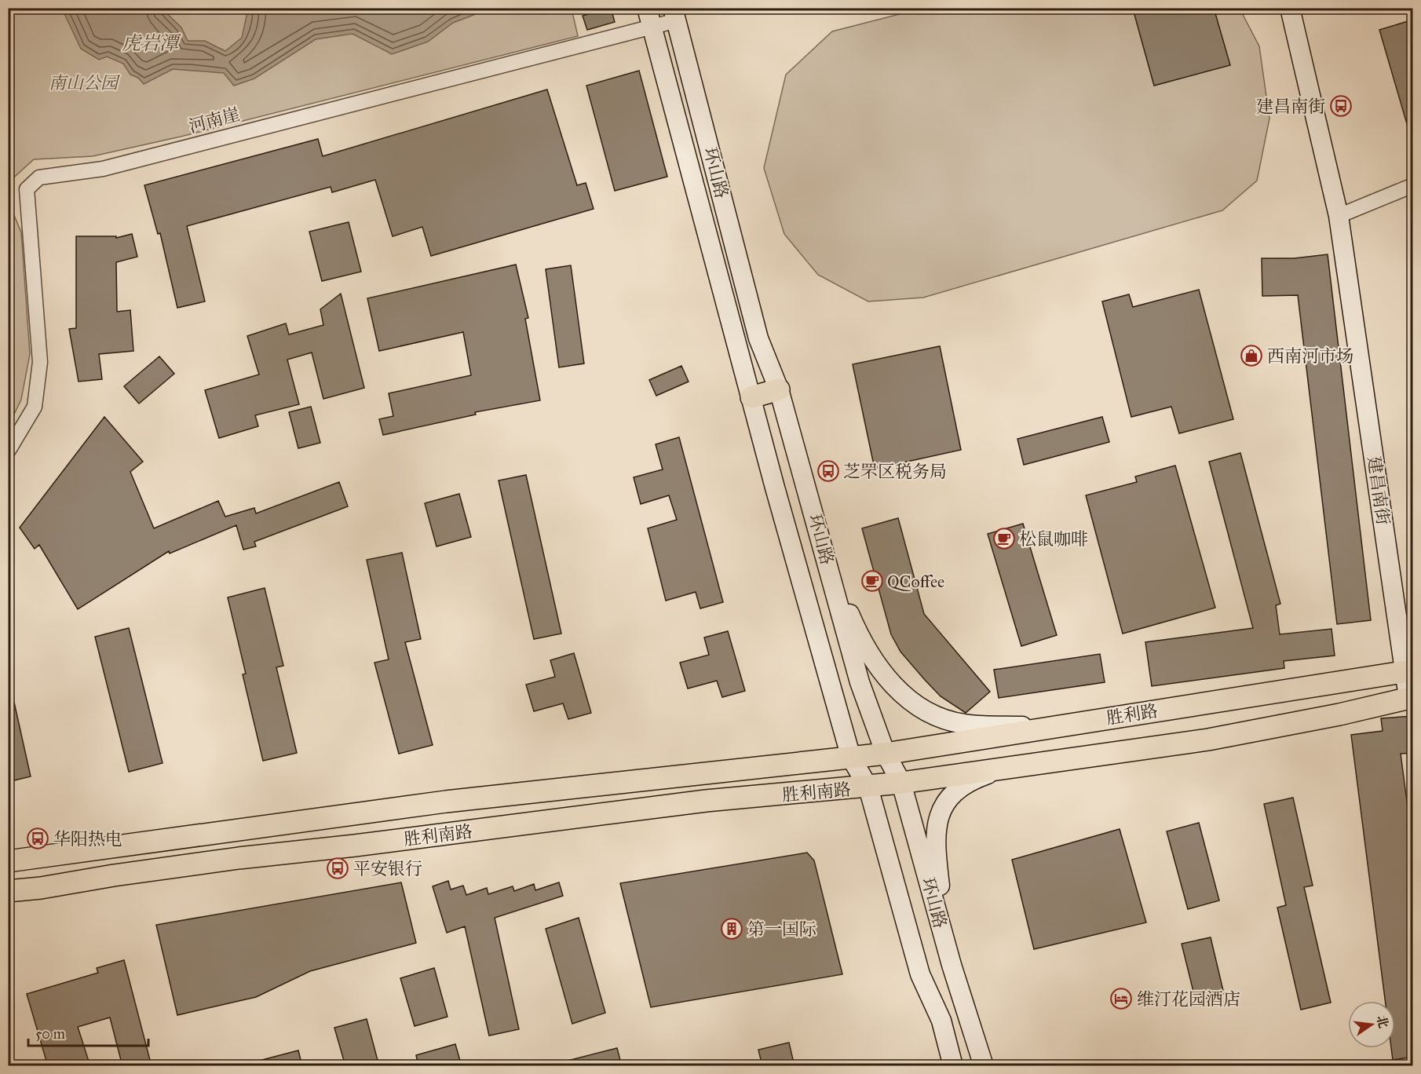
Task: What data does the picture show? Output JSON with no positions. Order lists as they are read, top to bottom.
{
  "streets": {
    "main road": [
      "环山路",
      "建昌南街",
      "胜利路",
      "胜利南路"
    ],
    "street": ["河南崖"]
  },
  "crossings": [
    ["河南崖", "环山路"],
    ["环山路", "胜利路"],
    ["环山路", "胜利南路"],
    ["建昌南街", "胜利路"],
    ["胜利路", "胜利南路"]
  ],
  "water": ["虎岩潭"],
  "parks": ["南山公园"],
  "places": {
    "bus stop": [
      "建昌南街",
      "芝罘区税务局",
      "华阳热电",
      "平安银行"
    ],
    "shop": ["西南河市场"],
    "cafe": ["松鼠咖啡", "QCoffee"],
    "building": ["第一国际"],
    "hotel": ["维汀花园酒店"]
  },
  "scale_bar": "50 m",
  "north": "right"
}
